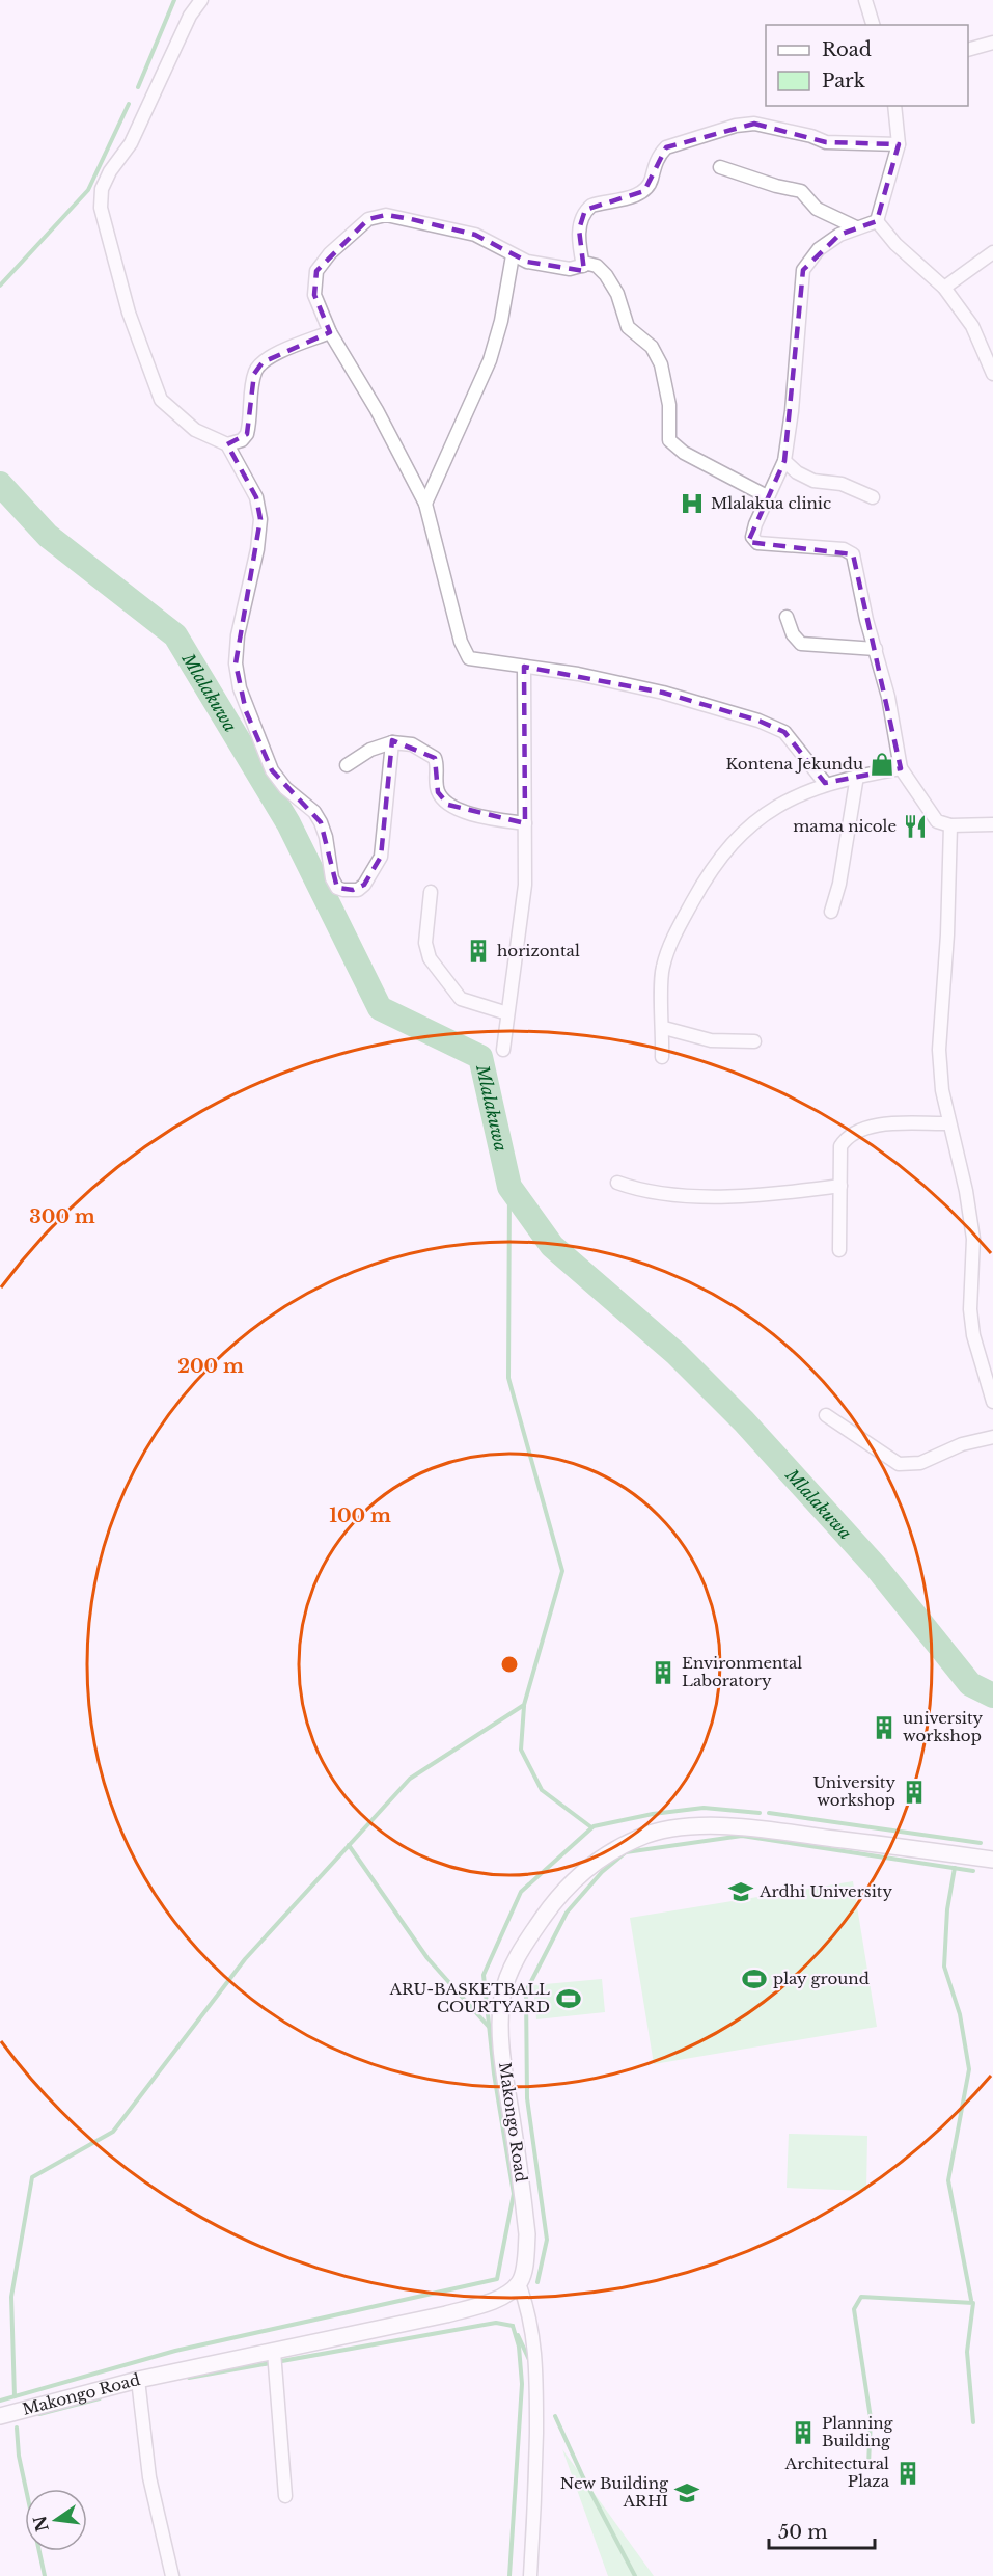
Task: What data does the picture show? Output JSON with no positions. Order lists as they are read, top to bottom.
{
  "streets": {
    "street": ["Makongo Road"]
  },
  "water": ["Mlalakuwa"],
  "places": {
    "hospital": ["Mlalakua clinic"],
    "shop": ["Kontena Jekundu"],
    "restaurant": ["mama nicole"],
    "building": [
      "horizontal",
      "Environmental Laboratory",
      "university workshop",
      "University workshop",
      "Planning Building",
      "Architectural Plaza"
    ],
    "school or university": ["Ardhi University", "New Building ARHI"],
    "sports": ["play ground", "ARU-BASKETBALL COURTYARD"]
  },
  "legend": ["Road", "Park"],
  "scale_bar": "50 m",
  "north": "left",
  "rings": ["300 m", "200 m", "100 m"]
}
